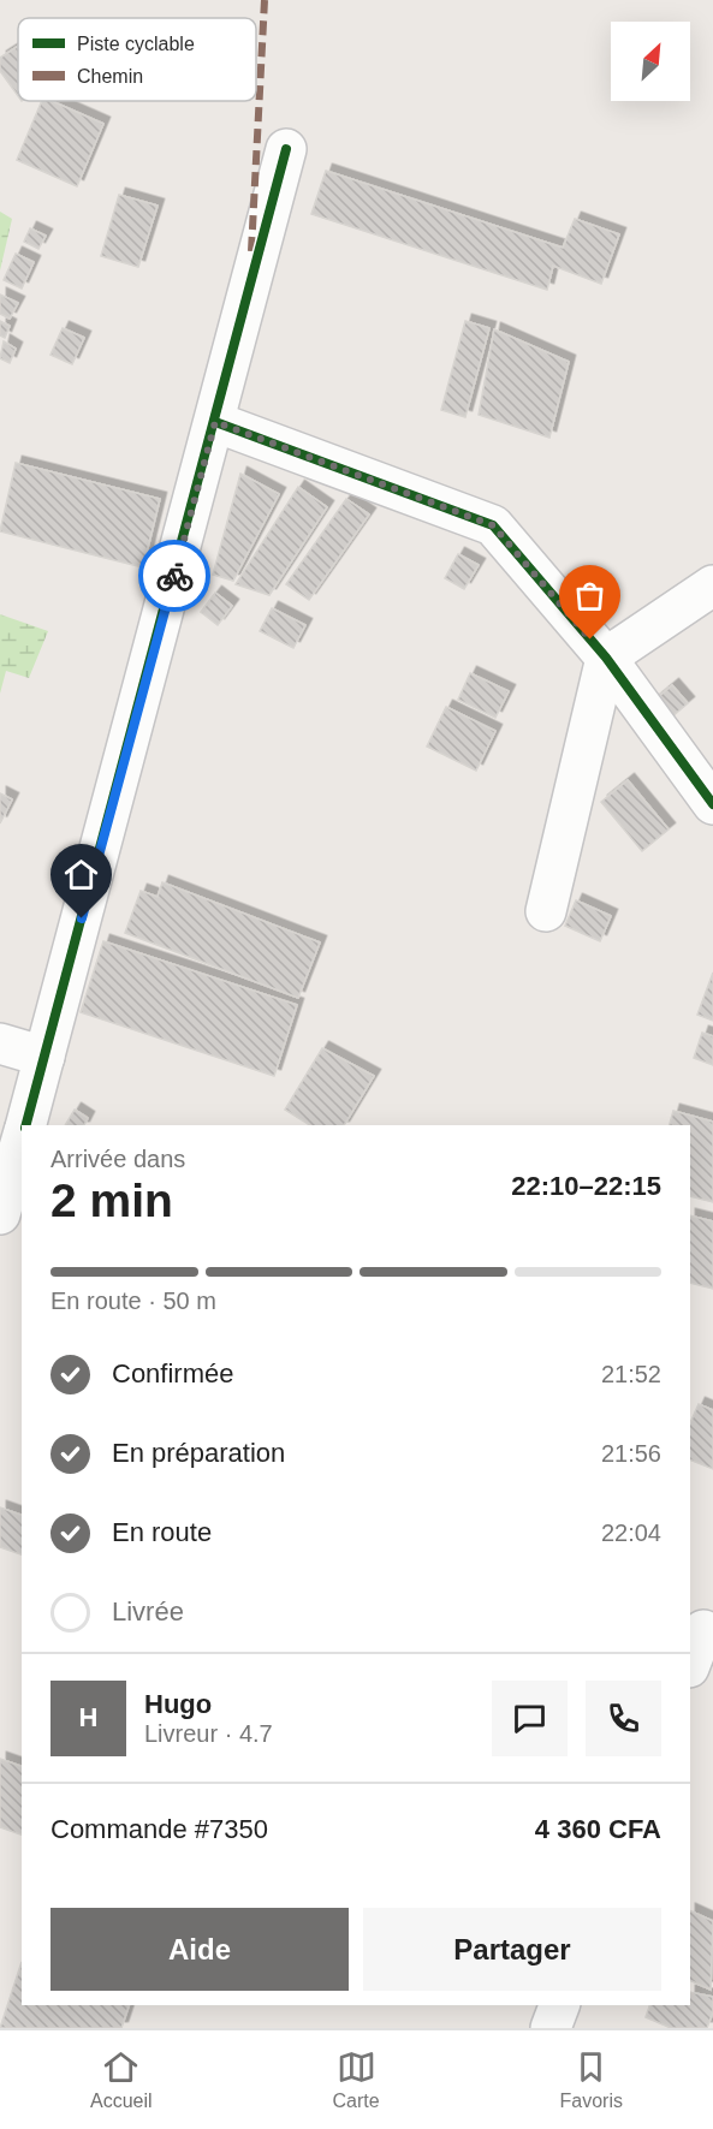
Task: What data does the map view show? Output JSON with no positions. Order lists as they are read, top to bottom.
{
  "legend": ["Piste cyclable", "Chemin"],
  "north": "top right",
  "page": {
    "heading": ["2 min", "Arrivée dans", "22:10–22:15"],
    "panel": [
      "Hugo",
      "Livreur · 4.7",
      "Commande #7350",
      "4 360 CFA"
    ],
    "bar": "En route · 50 m",
    "list": [
      ["Confirmée", "21:52"],
      ["En préparation", "21:56"],
      ["En route", "22:04"],
      "Livrée"
    ],
    "round": "H",
    "buttons": ["Aide", "Partager"],
    "tabs": ["Accueil", "Carte", "Favoris"]
  }
}
